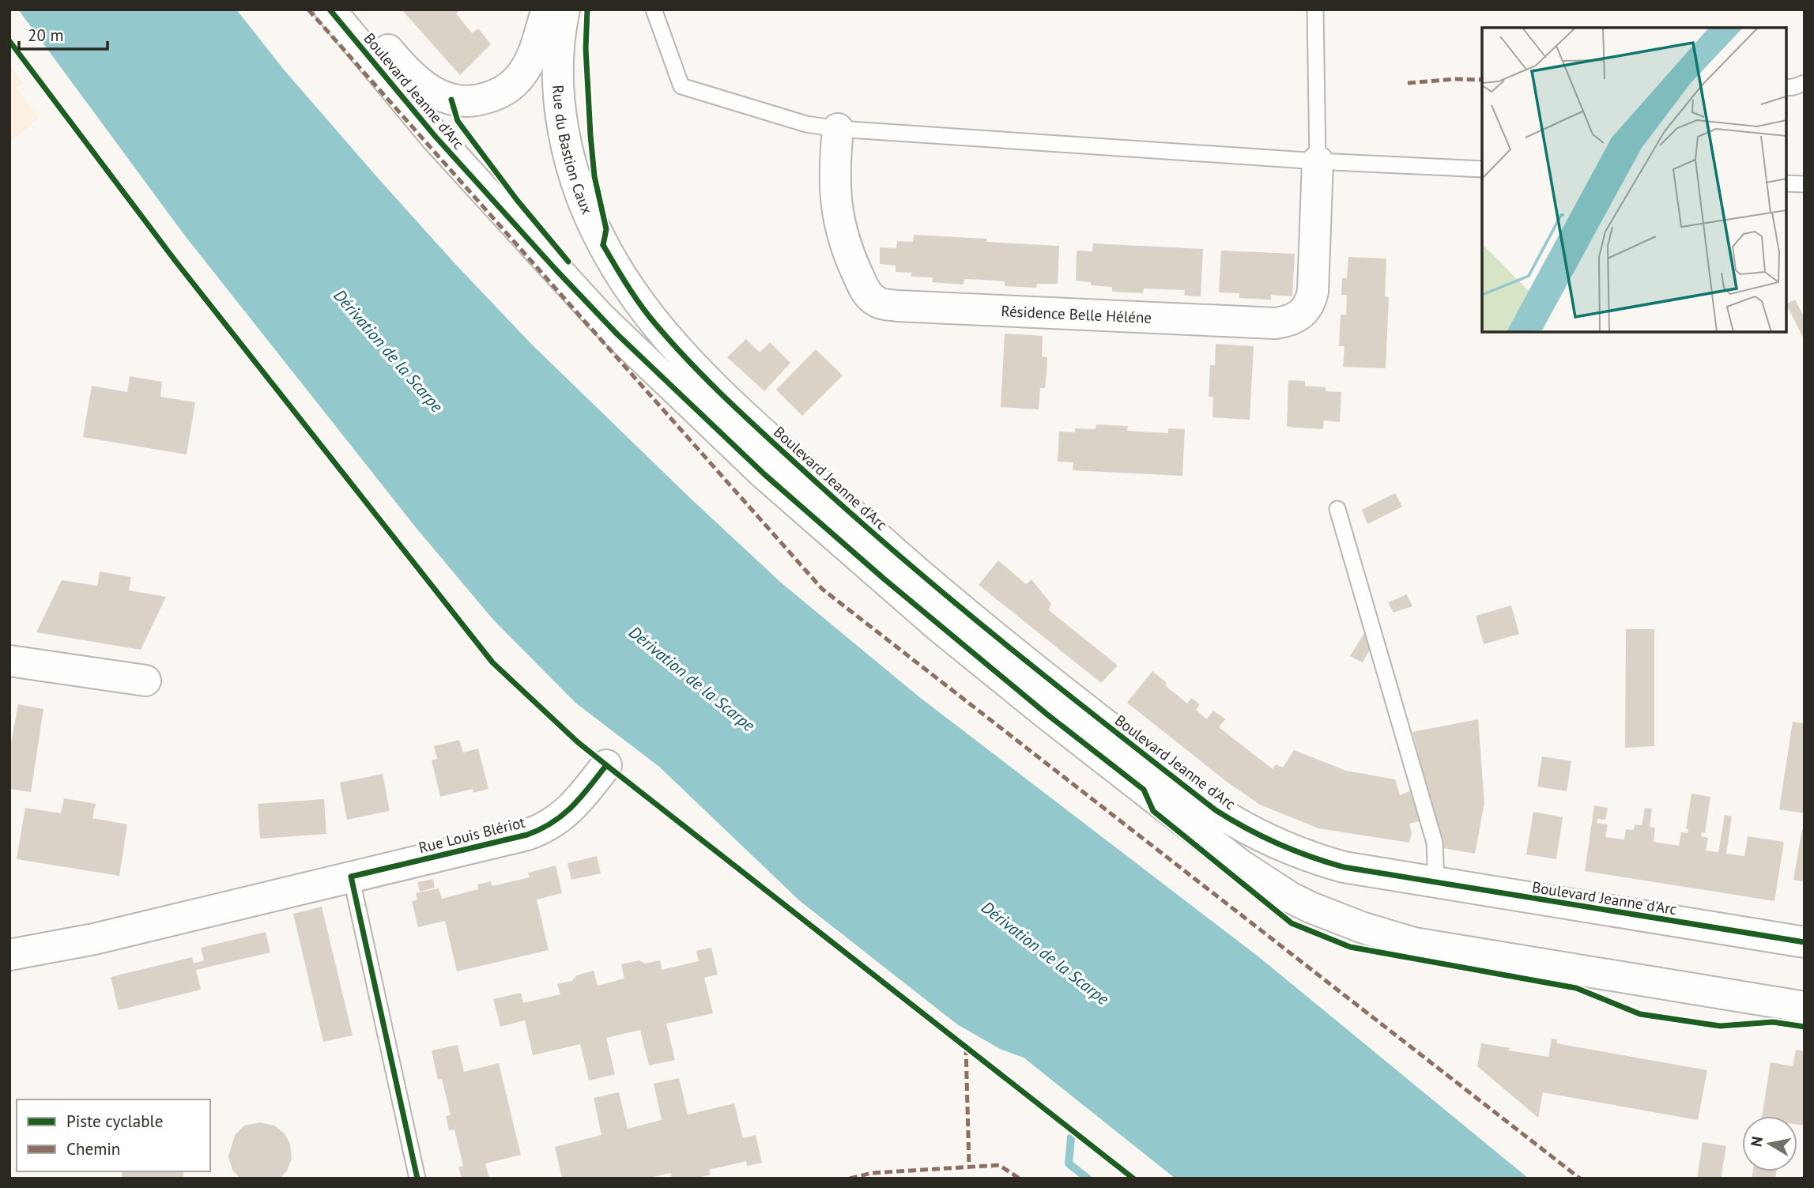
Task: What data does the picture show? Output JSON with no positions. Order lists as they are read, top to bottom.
{
  "streets": {
    "main road": [
      "Boulevard Jeanne d'Arc",
      "Rue du Bastion Caux",
      "Résidence Belle Héléne",
      "Rue Louis Blériot"
    ]
  },
  "crossings": [
    ["Boulevard Jeanne d'Arc", "Rue du Bastion Caux"]
  ],
  "water": ["Dérivation de la Scarpe"],
  "legend": ["Piste cyclable", "Chemin"],
  "scale_bar": "20 m",
  "north": "left"
}
